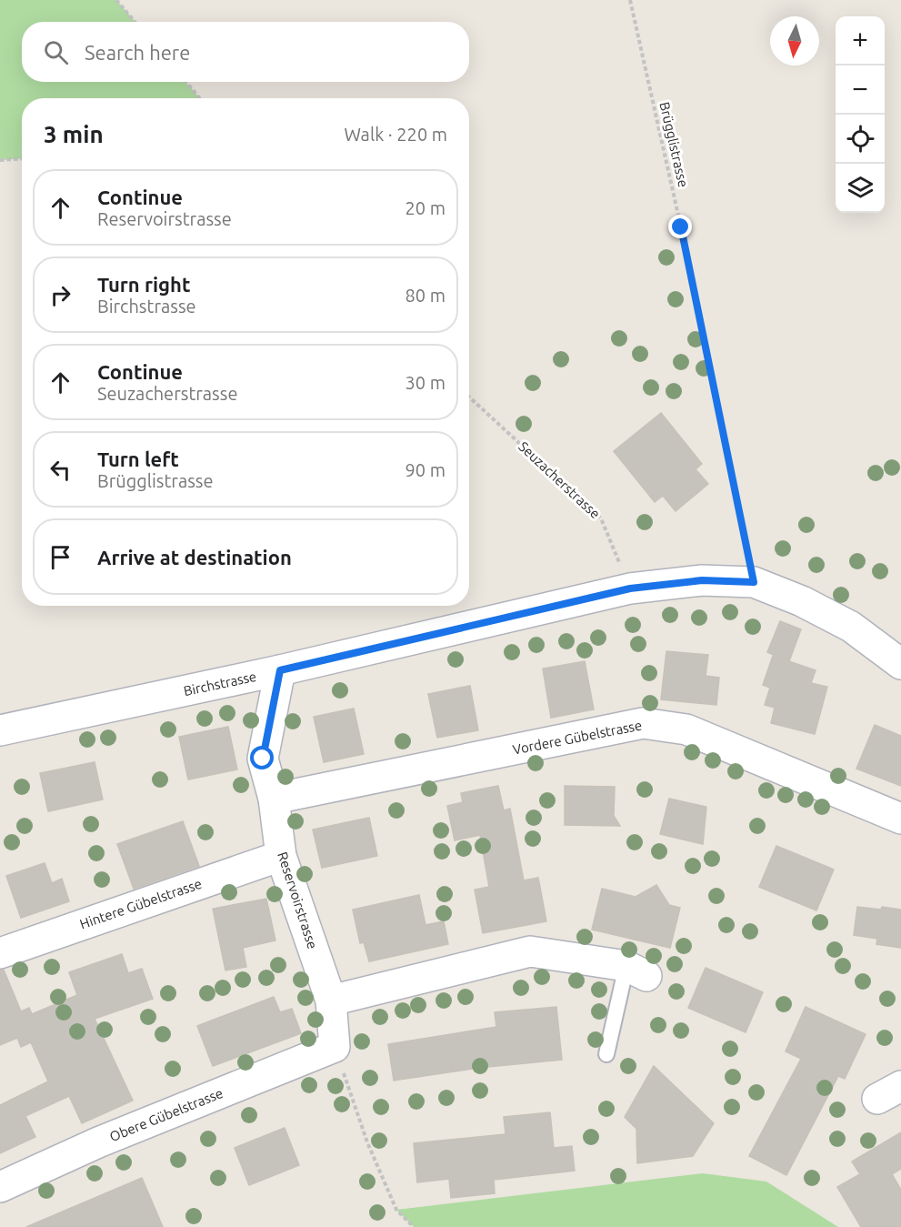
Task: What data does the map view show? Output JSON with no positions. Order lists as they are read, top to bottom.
{
  "streets": {
    "street": [
      "Birchstrasse",
      "Vordere Gübelstrasse",
      "Reservoirstrasse",
      "Hintere Gübelstrasse",
      "Obere Gübelstrasse"
    ],
    "path": ["Brügglistrasse", "Seuzacherstrasse"]
  },
  "crossings": [
    ["Seuzacherstrasse", "Birchstrasse"],
    ["Birchstrasse", "Reservoirstrasse"],
    ["Vordere Gübelstrasse", "Reservoirstrasse"],
    ["Reservoirstrasse", "Hintere Gübelstrasse"],
    ["Reservoirstrasse", "Obere Gübelstrasse"]
  ],
  "north": "bottom",
  "page": {
    "map_buttons": ["+", "−"],
    "search": "Search here",
    "heading": ["3 min", "Walk · 220 m"],
    "list": [
      ["Continue", "Reservoirstrasse", "20 m"],
      ["Turn right", "Birchstrasse", "80 m"],
      ["Continue", "Seuzacherstrasse", "30 m"],
      ["Turn left", "Brügglistrasse", "90 m"],
      "Arrive at destination"
    ]
  }
}
